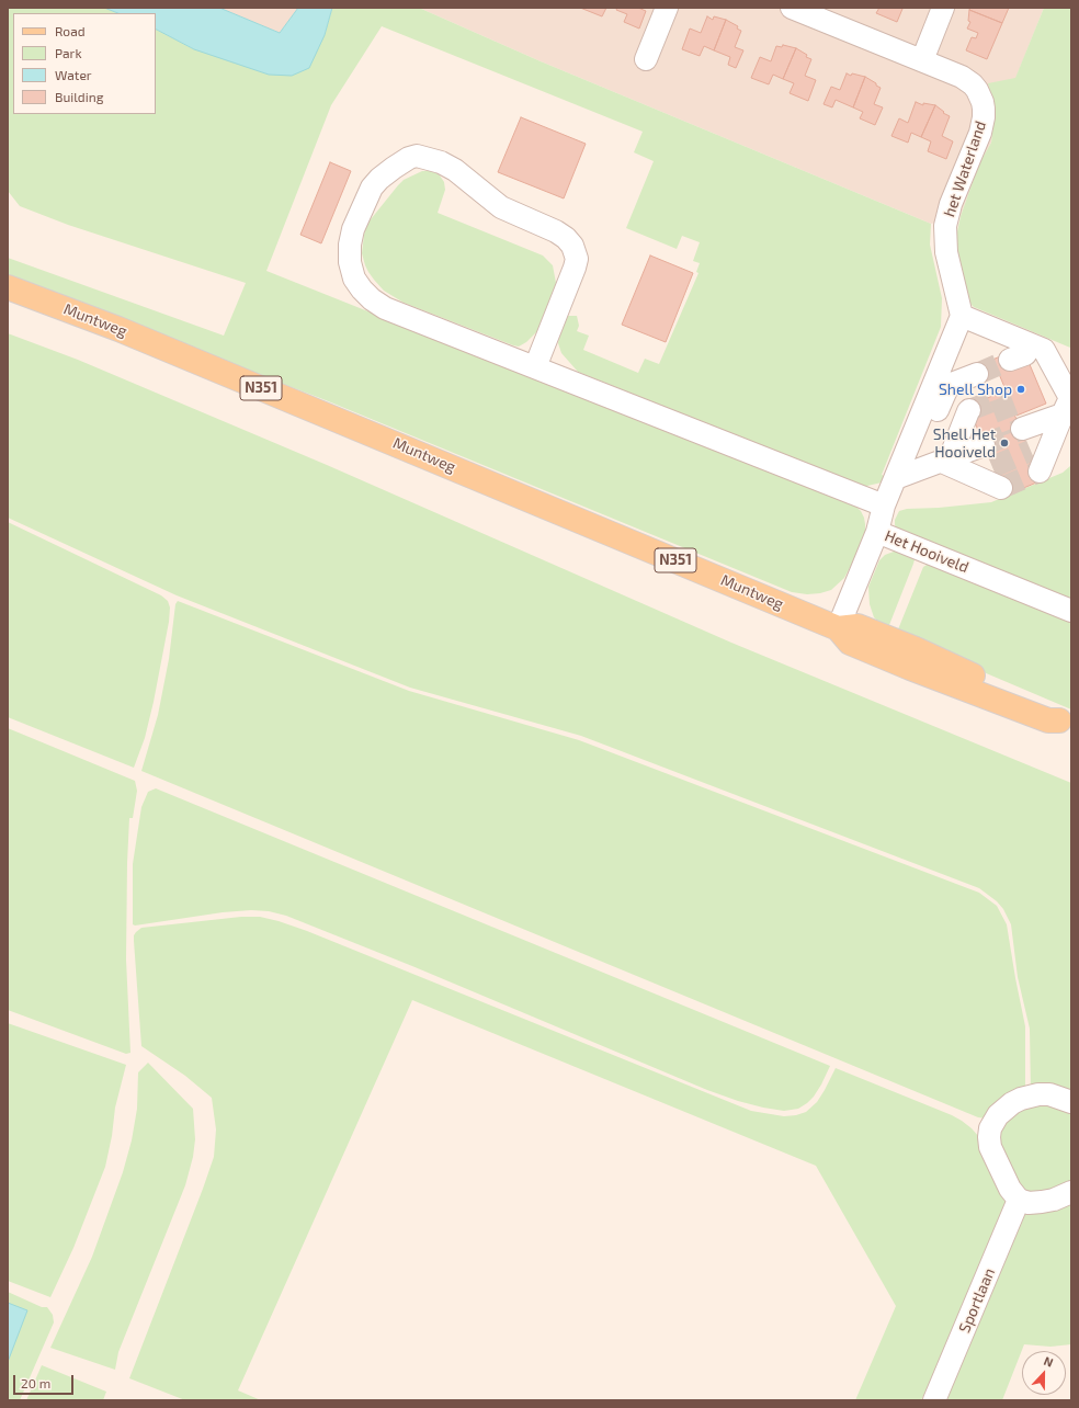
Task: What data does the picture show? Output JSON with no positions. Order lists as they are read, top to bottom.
{
  "streets": {
    "main road": ["Muntweg", "N351"],
    "street": ["het Waterland", "Het Hooiveld", "Sportlaan"]
  },
  "crossings": [
    ["Muntweg", "Het Hooiveld"]
  ],
  "places": ["Shell Shop", "Shell Het Hooiveld"],
  "legend": [
    "Road",
    "Park",
    "Water",
    "Building"
  ],
  "scale_bar": "20 m",
  "north": "top"
}
